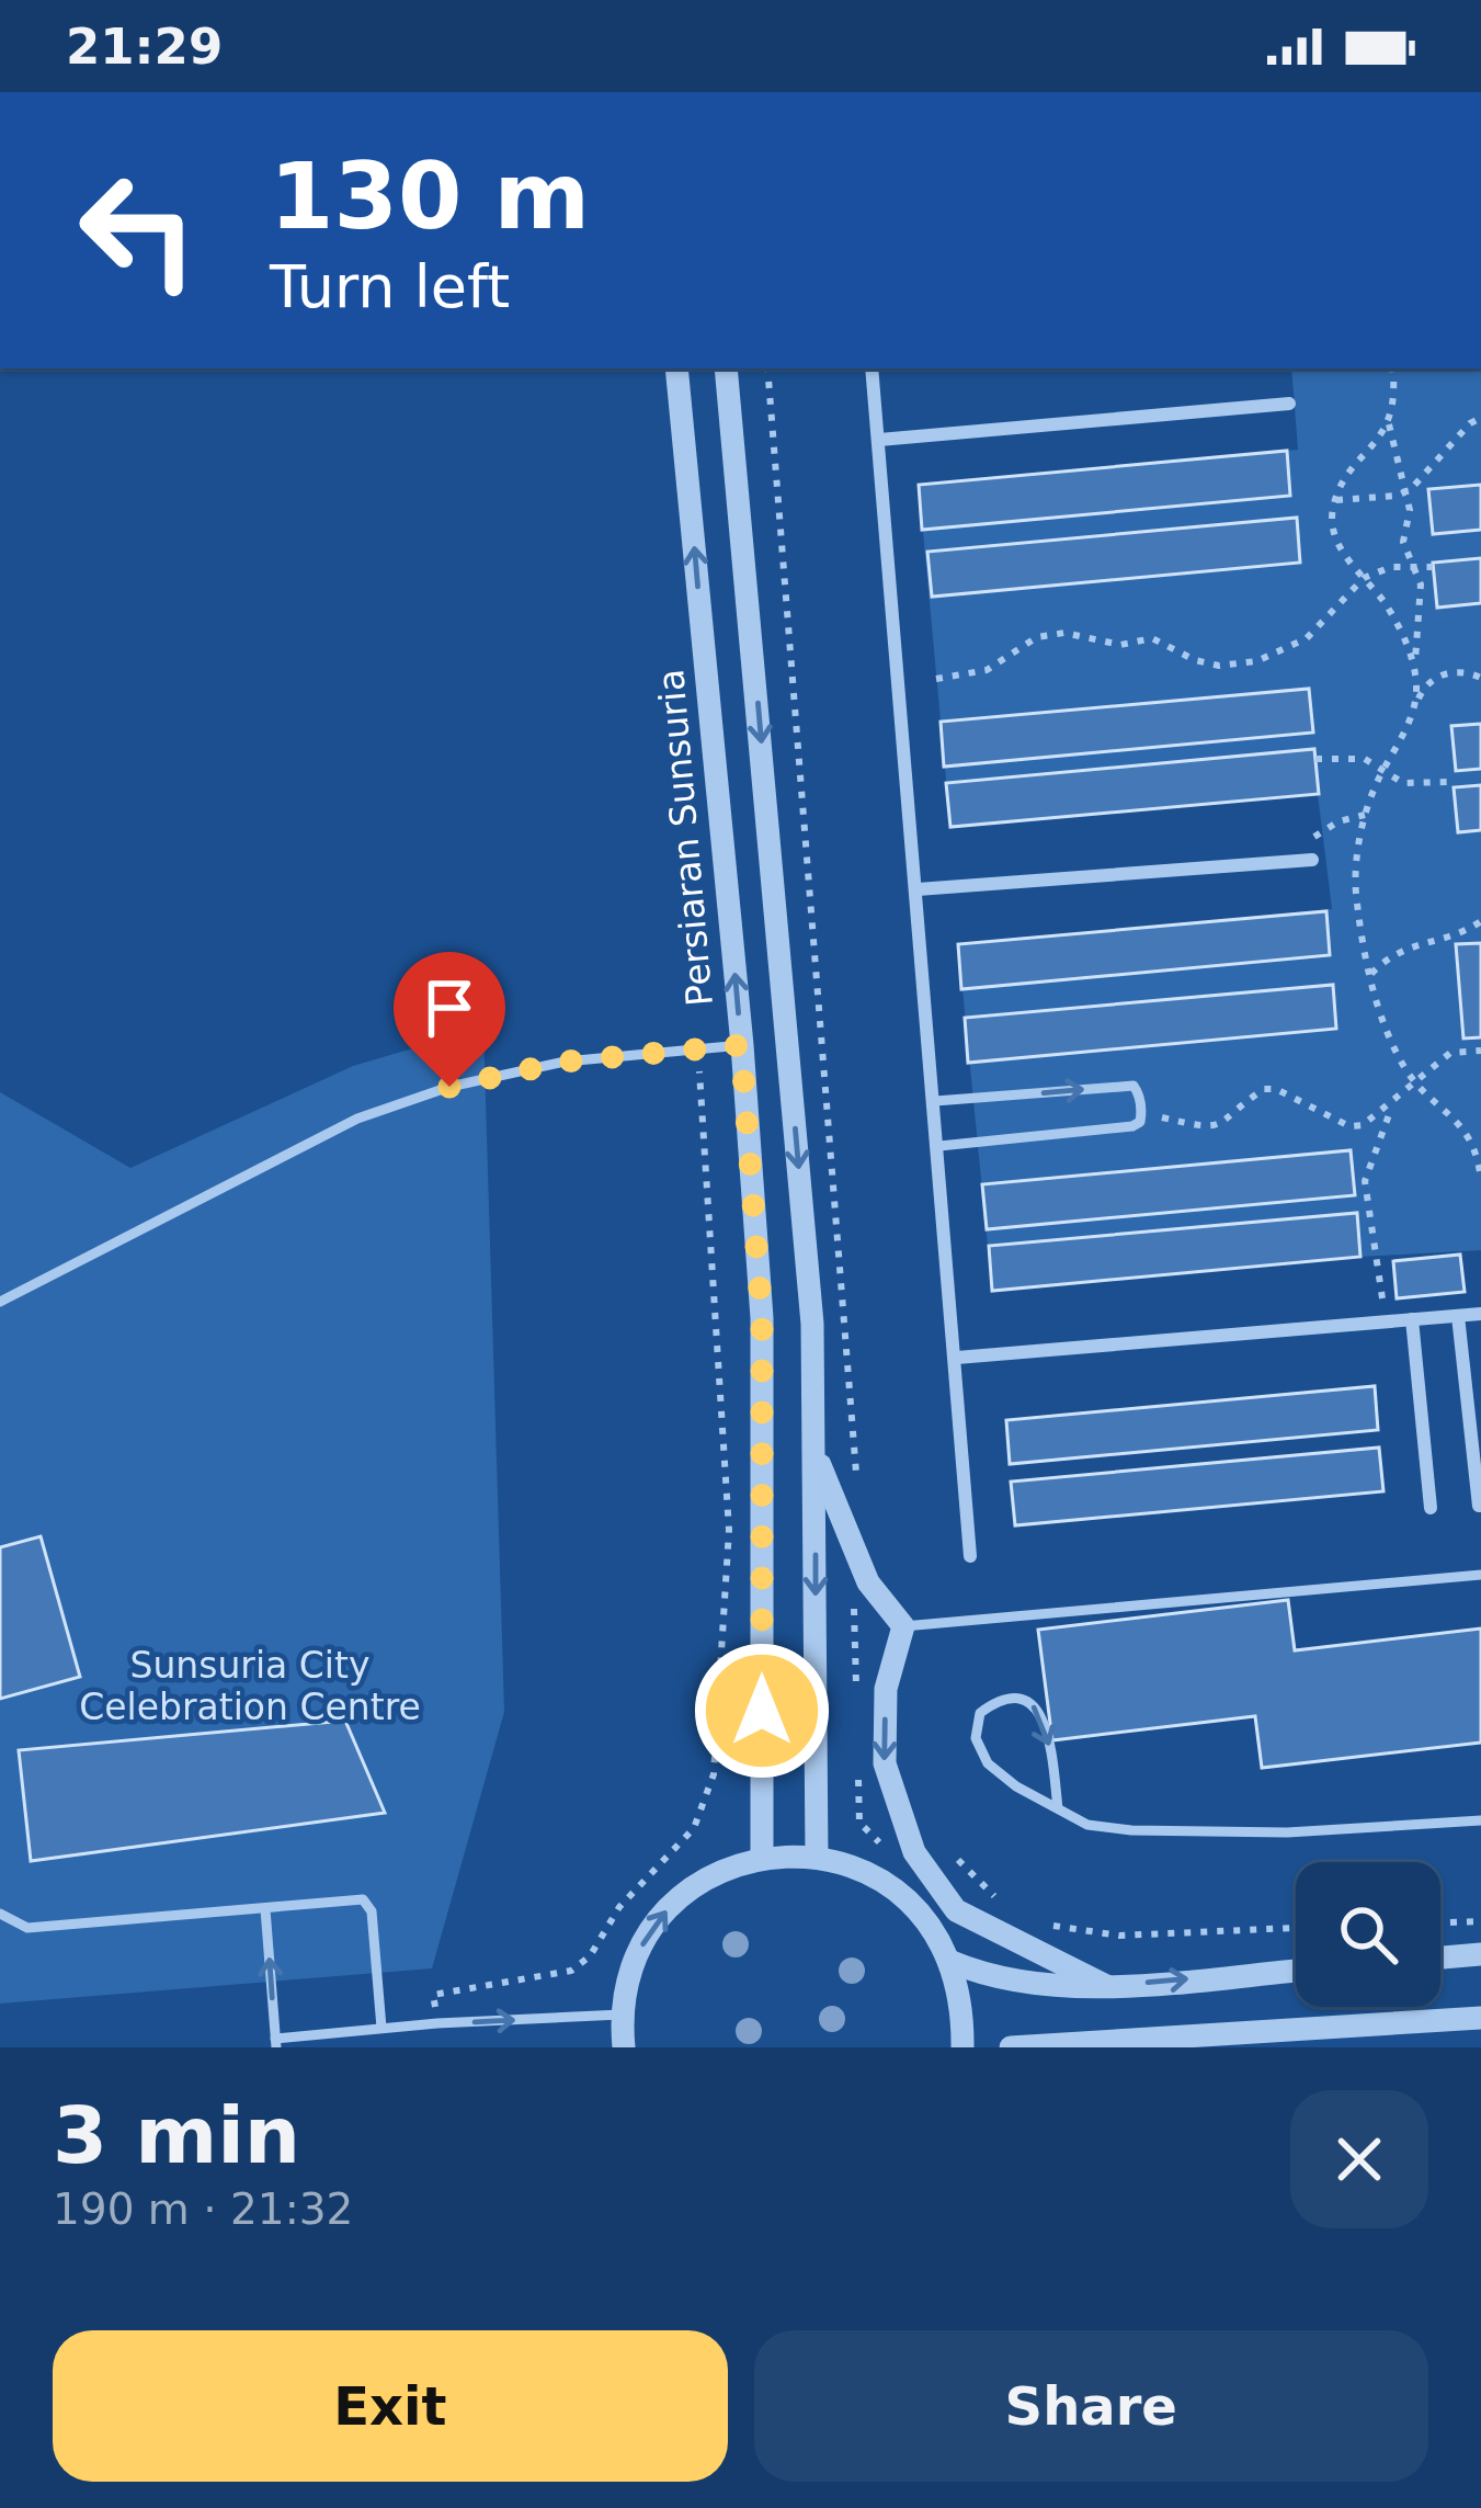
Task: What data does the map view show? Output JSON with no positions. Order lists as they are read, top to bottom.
{
  "streets": {
    "street": ["Persiaran Sunsuria"]
  },
  "parks": ["Sunsuria City Celebration Centre"],
  "page": {
    "status": "21:29",
    "turn": ["130 m", "Turn left"],
    "heading": ["3 min", "190 m · 21:32"],
    "buttons": ["Exit", "Share"]
  }
}
